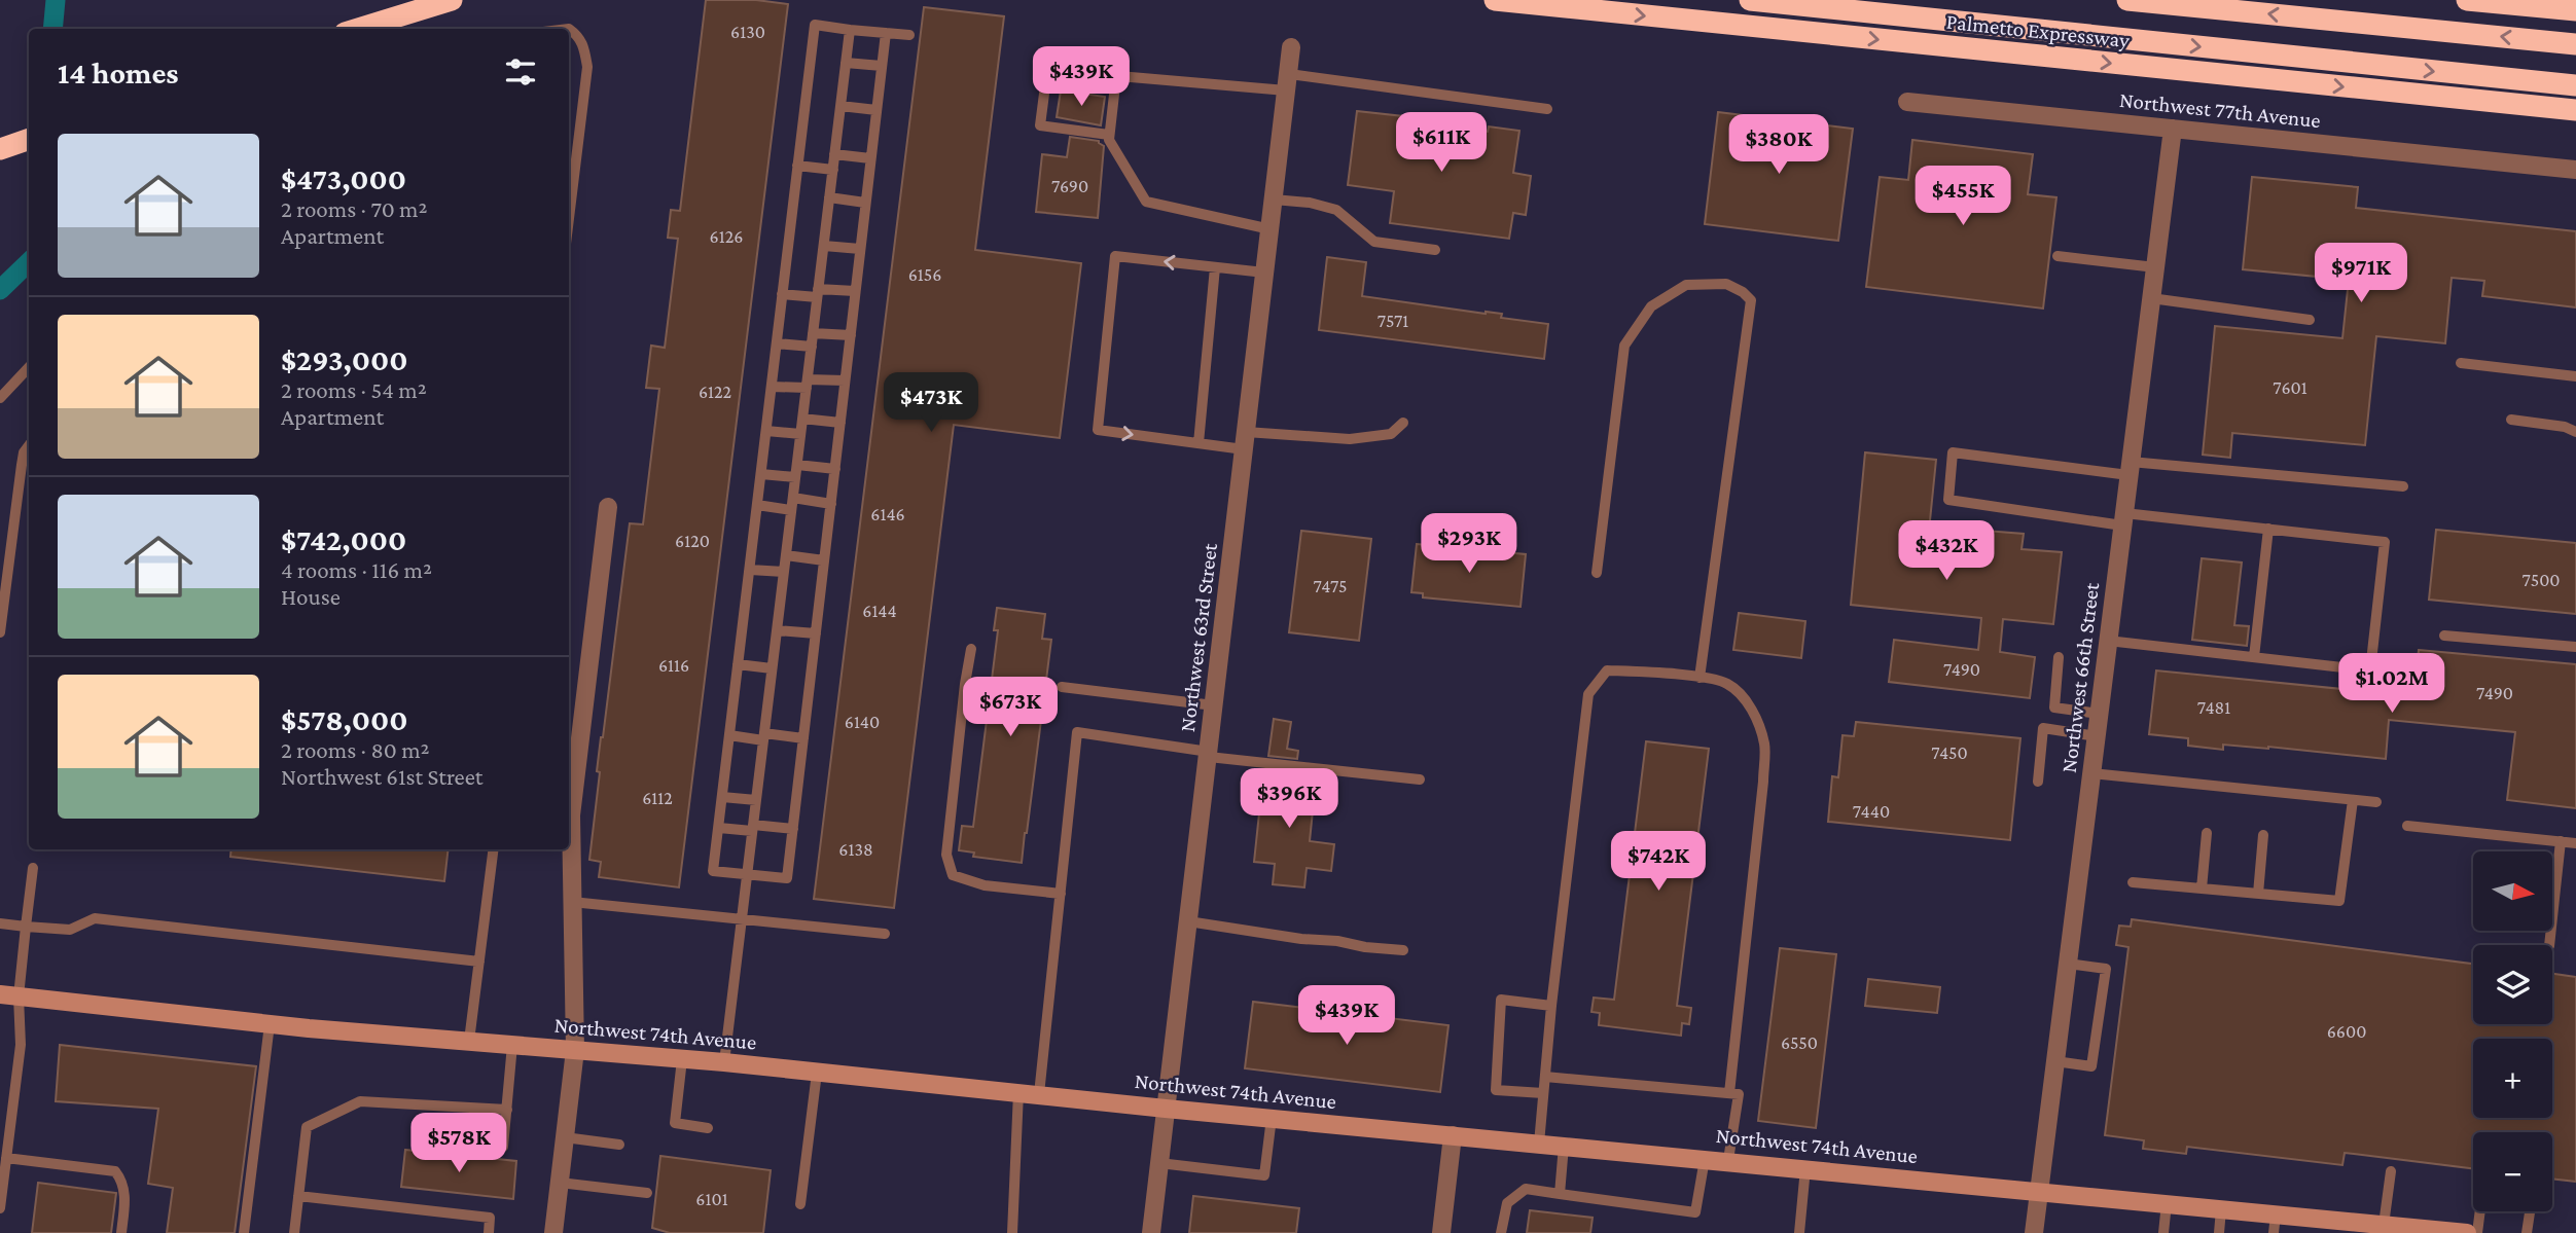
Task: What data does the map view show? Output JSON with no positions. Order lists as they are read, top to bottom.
{
  "streets": {
    "highway": ["Palmetto Expressway"],
    "street": [
      "Northwest 77th Avenue",
      "Northwest 63rd Street",
      "Northwest 66th Street",
      "Northwest 74th Avenue"
    ]
  },
  "crossings": [
    ["Northwest 77th Avenue", "Northwest 66th Street"],
    ["Northwest 63rd Street", "Northwest 74th Avenue"],
    ["Northwest 66th Street", "Northwest 74th Avenue"]
  ],
  "house_numbers": [
    "6130",
    "7690",
    "6126",
    "6156",
    "7571",
    "7601",
    "6122",
    "6146",
    "6120",
    "7500",
    "7475",
    "6144",
    "6116",
    "7490",
    "7490",
    "7481",
    "6140",
    "7450",
    "6112",
    "7440",
    "6138",
    "6600",
    "6550",
    "6101"
  ],
  "north": "right",
  "page": {
    "heading": "14 homes",
    "price": [
      "$439K",
      "$611K",
      "$380K",
      "$455K",
      "$971K",
      "$473K",
      "$293K",
      "$432K",
      "$1.02M",
      "$673K",
      "$396K",
      "$742K",
      "$439K",
      "$578K"
    ],
    "list": [
      {
        "name": "$473,000",
        "note": "2 rooms · 70 m² · Apartment"
      },
      {
        "name": "$293,000",
        "note": "2 rooms · 54 m² · Apartment"
      },
      {
        "name": "$742,000",
        "note": "4 rooms · 116 m² · House"
      },
      {
        "name": "$578,000",
        "note": "2 rooms · 80 m² · Northwest 61st Street"
      }
    ],
    "map_buttons": ["+", "−"]
  }
}
